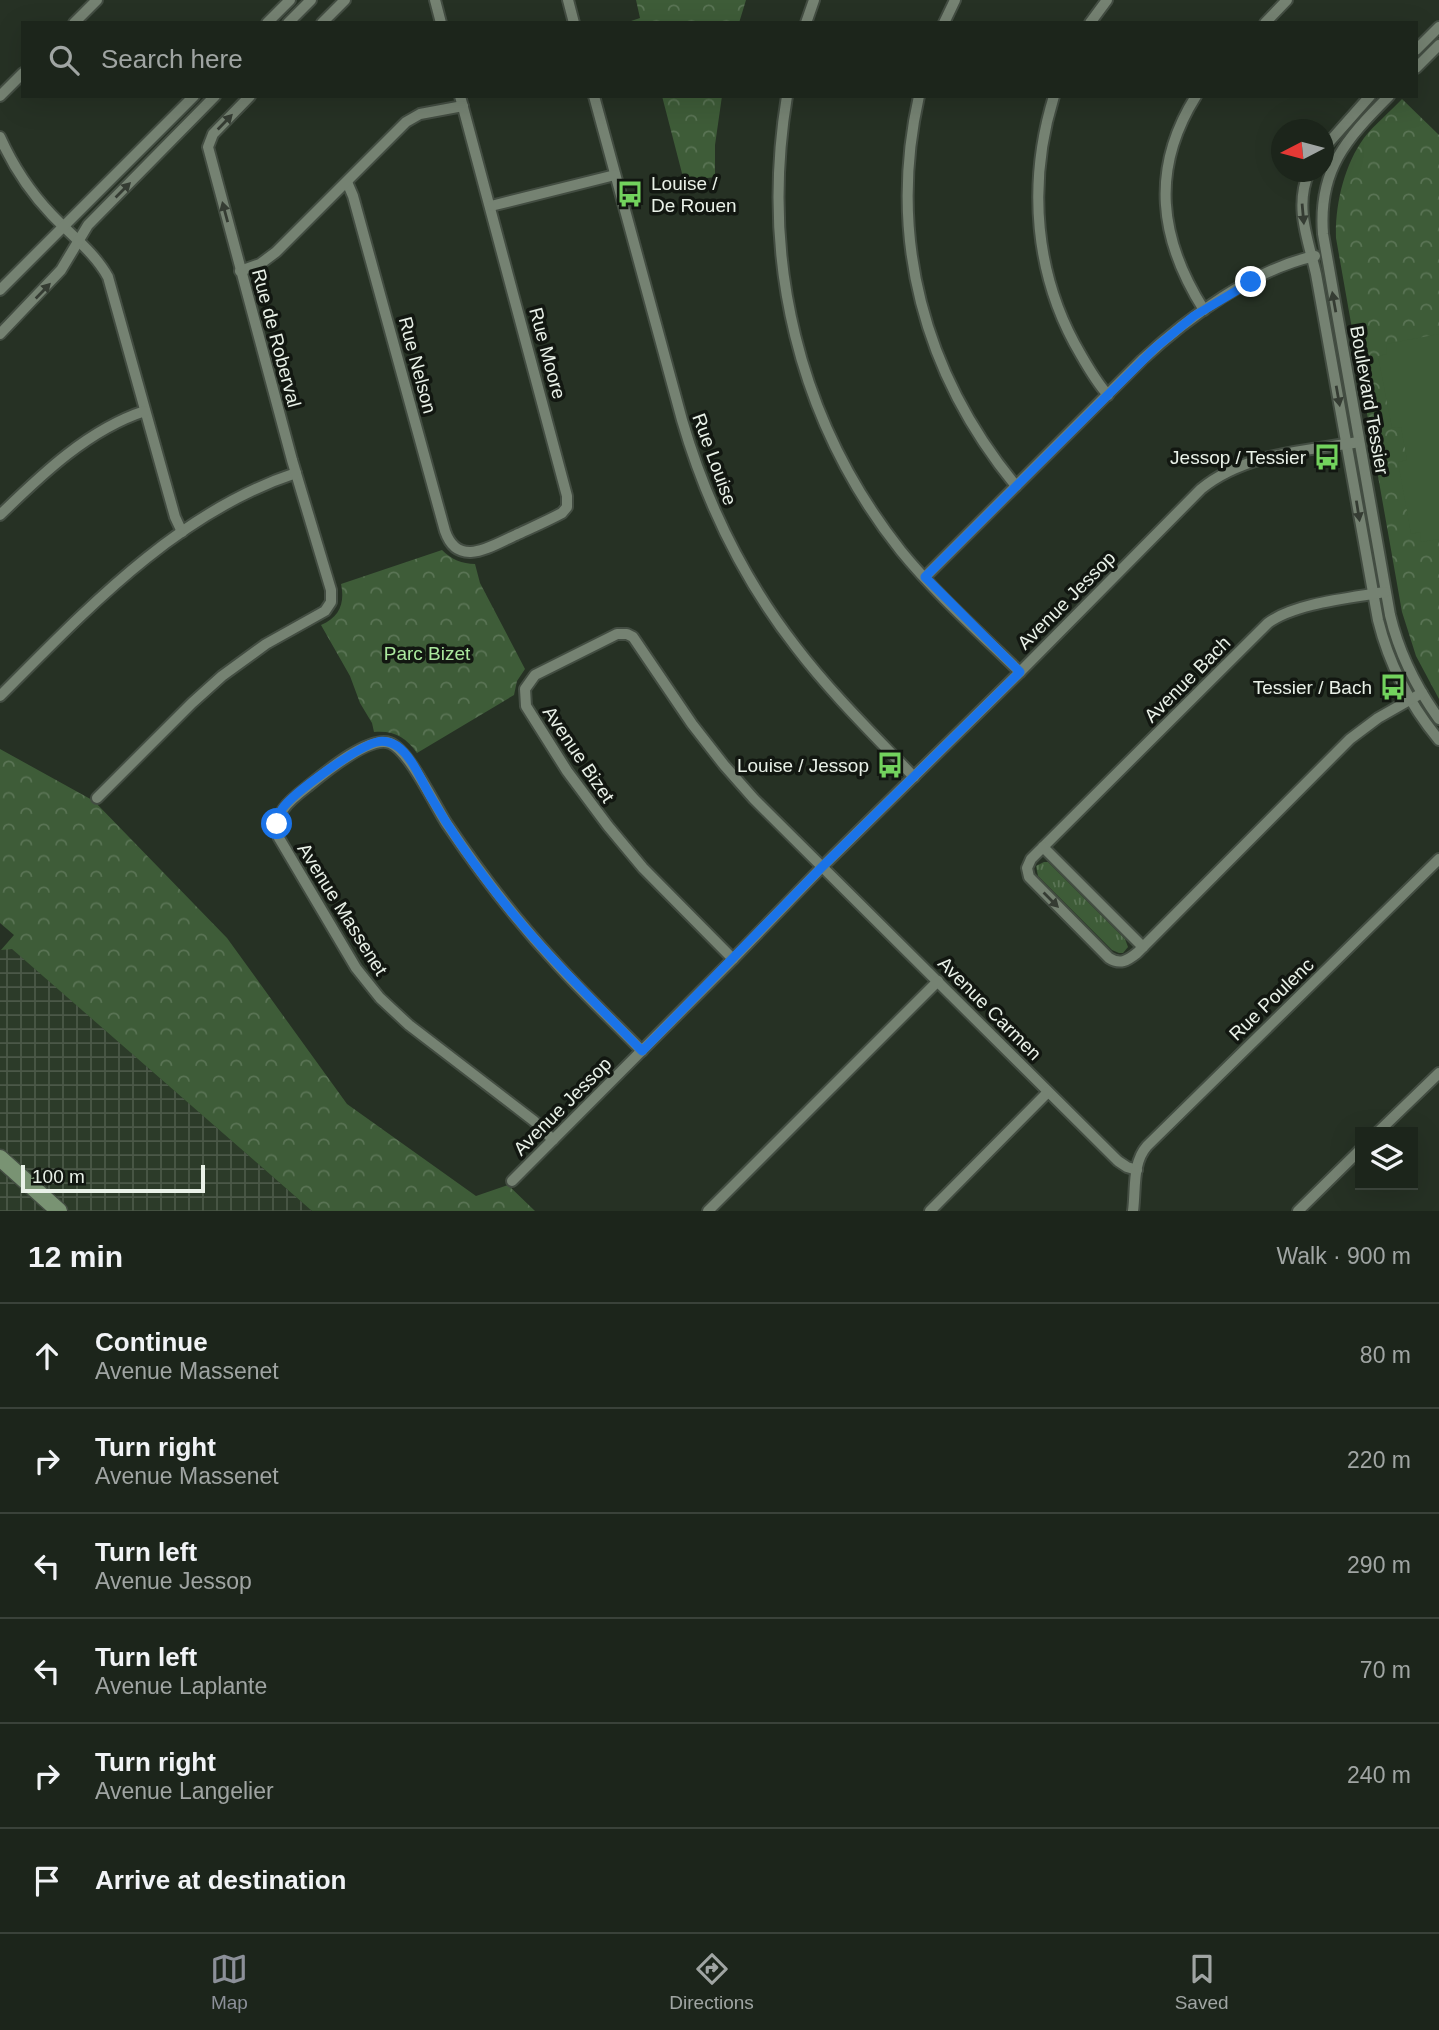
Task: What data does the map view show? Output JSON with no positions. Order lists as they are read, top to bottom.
{
  "streets": {
    "street": [
      "Rue de Roberval",
      "Rue Moore",
      "Rue Nelson",
      "Boulevard Tessier",
      "Rue Louise",
      "Avenue Jessop",
      "Avenue Bach",
      "Avenue Bizet",
      "Avenue Massenet",
      "Rue Poulenc",
      "Avenue Carmen"
    ]
  },
  "crossings": [
    ["Rue Moore", "Rue Nelson"],
    ["Boulevard Tessier", "Avenue Jessop"],
    ["Boulevard Tessier", "Avenue Bach"],
    ["Rue Louise", "Avenue Jessop"],
    ["Avenue Jessop", "Avenue Bizet"],
    ["Avenue Jessop", "Avenue Massenet"],
    ["Avenue Jessop", "Avenue Carmen"],
    ["Avenue Bizet", "Avenue Carmen"],
    ["Rue Poulenc", "Avenue Carmen"]
  ],
  "parks": ["Parc Bizet"],
  "places": {
    "bus stop": [
      "Louise / De Rouen",
      "Jessop / Tessier",
      "Tessier / Bach",
      "Louise / Jessop"
    ]
  },
  "scale_bar": "100 m",
  "north": "left",
  "page": {
    "search": "Search here",
    "scale": "100 m",
    "heading": ["12 min", "Walk · 900 m"],
    "list": [
      ["Continue", "Avenue Massenet", "80 m"],
      ["Turn right", "Avenue Massenet", "220 m"],
      ["Turn left", "Avenue Jessop", "290 m"],
      ["Turn left", "Avenue Laplante", "70 m"],
      ["Turn right", "Avenue Langelier", "240 m"],
      "Arrive at destination"
    ],
    "nav": ["Map", "Directions", "Saved"]
  }
}
